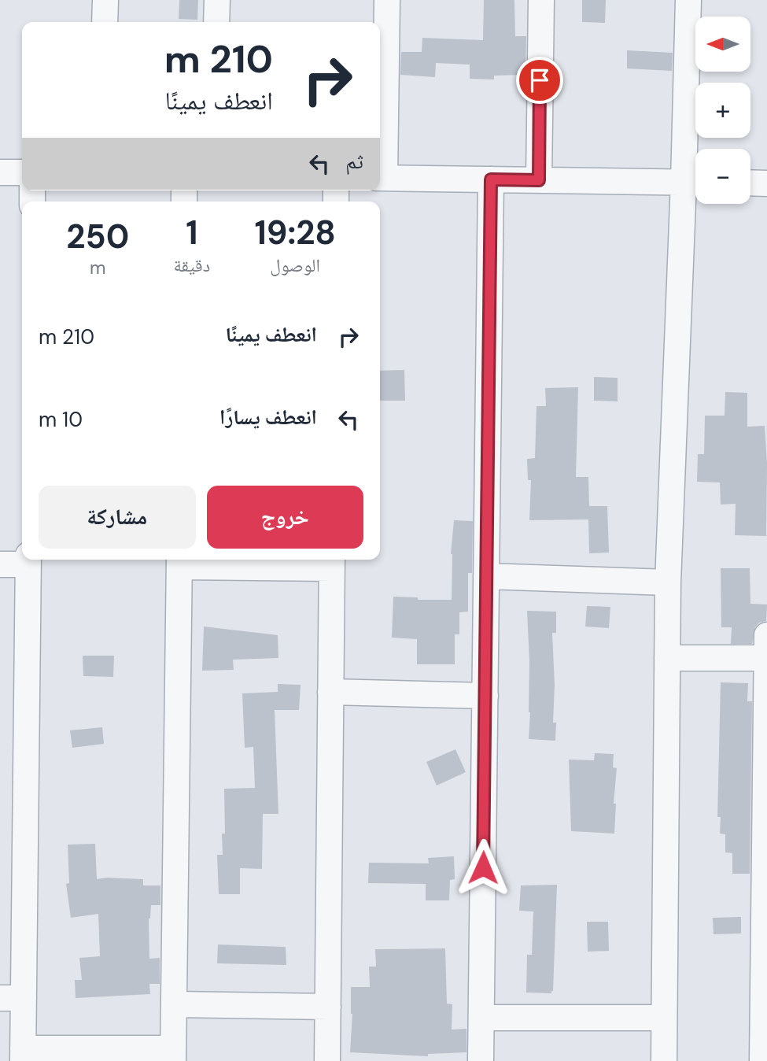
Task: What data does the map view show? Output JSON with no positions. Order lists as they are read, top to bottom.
{
  "north": "left",
  "page": {
    "map_buttons": ["+", "−"],
    "turn": ["210 m", "انعطف يمينًا"],
    "then": "ثم",
    "eta": [
      "19:28",
      "الوصول",
      "1",
      "دقيقة",
      "250",
      "m"
    ],
    "list": [
      {
        "name": "انعطف يمينًا",
        "value": "210 m"
      },
      {
        "name": "انعطف يسارًا",
        "value": "10 m"
      }
    ],
    "buttons": ["خروج", "مشاركة"]
  }
}
